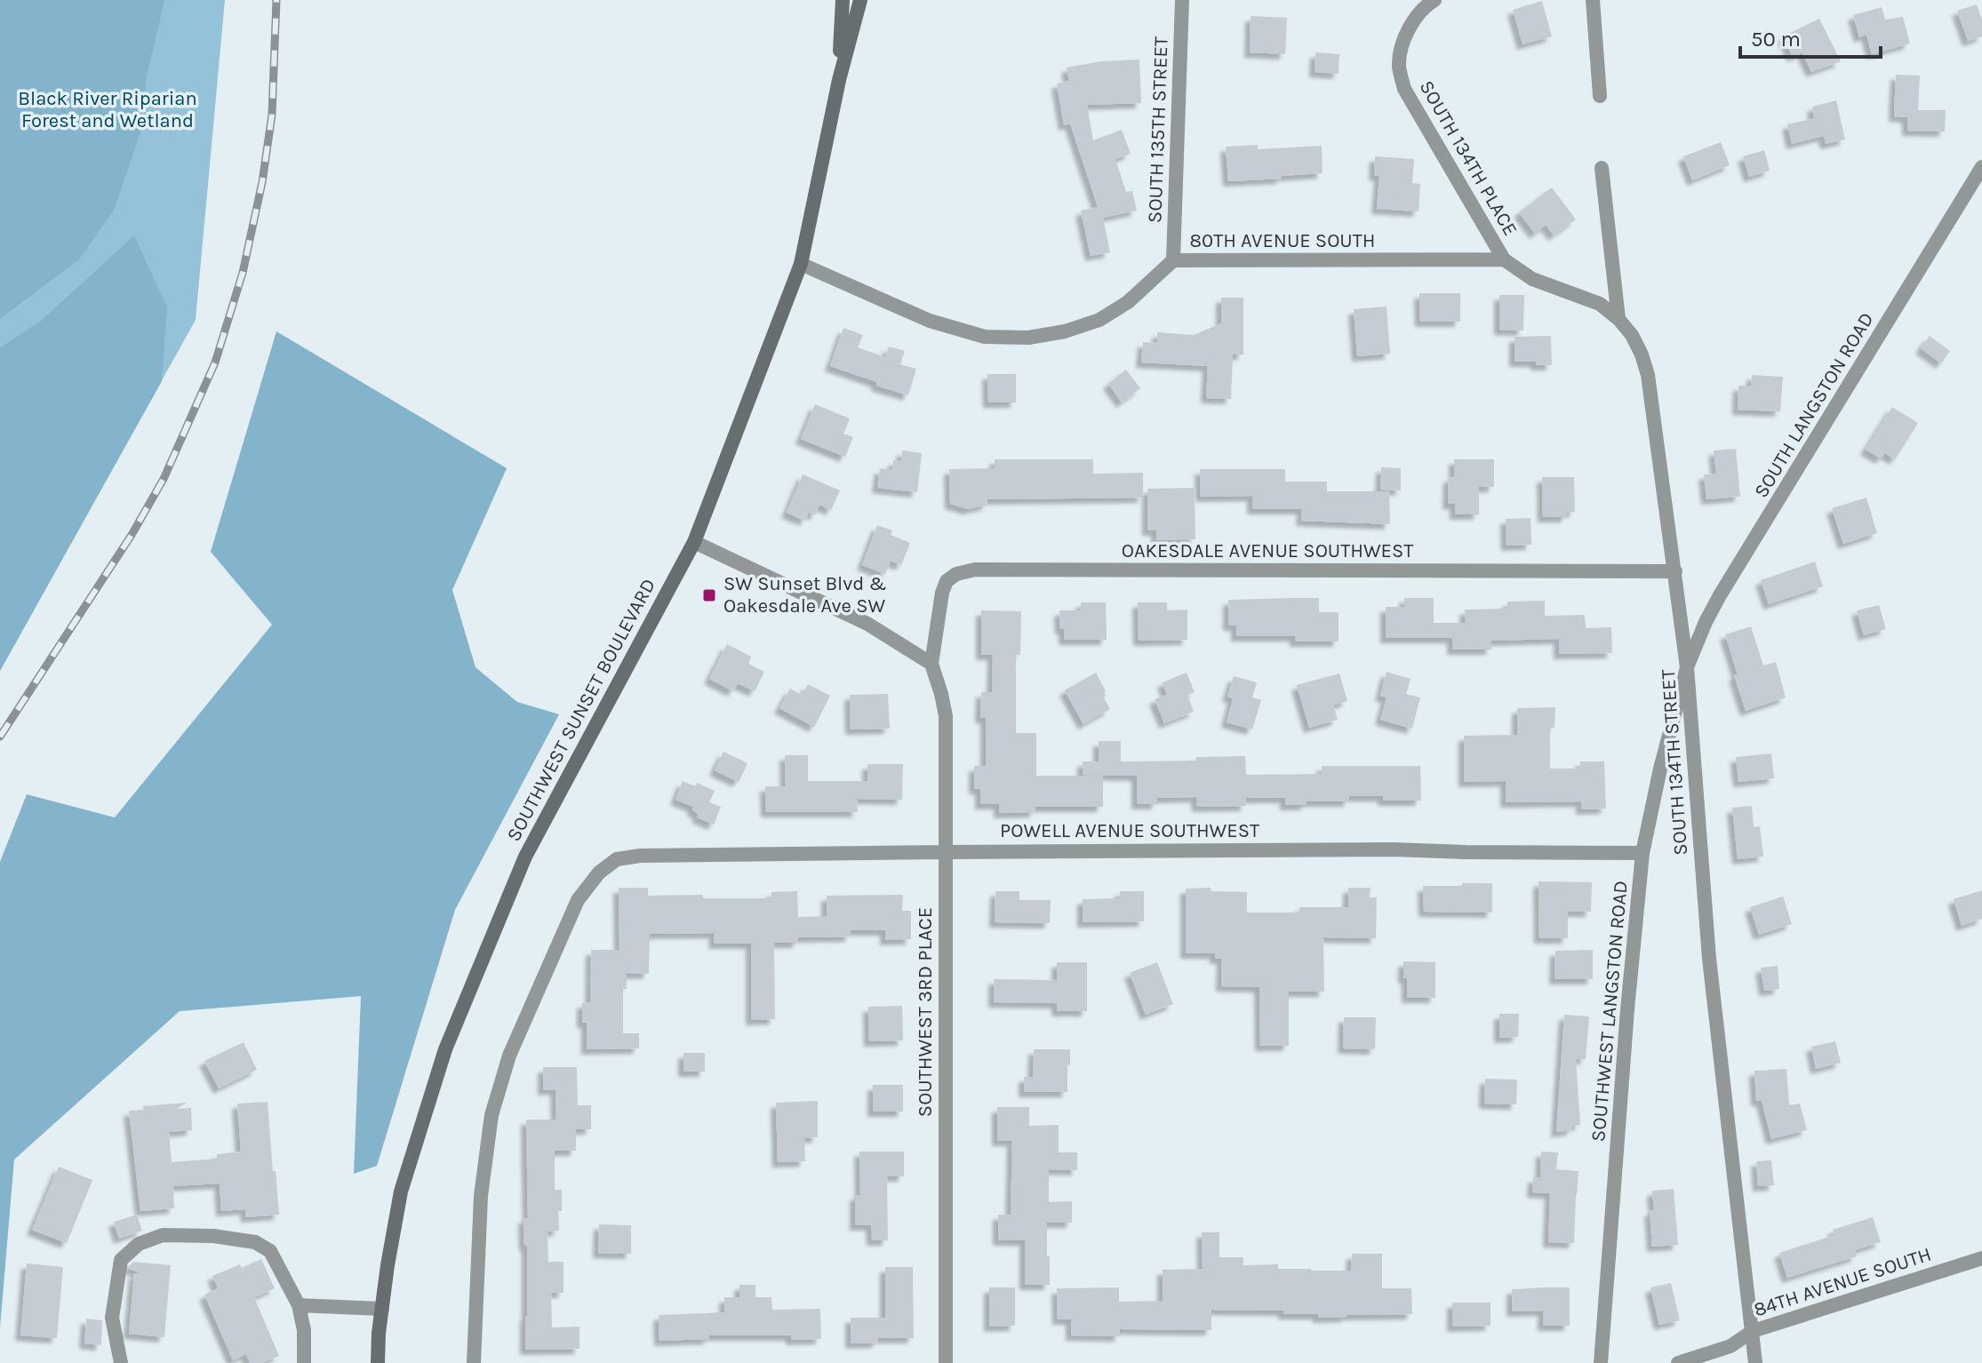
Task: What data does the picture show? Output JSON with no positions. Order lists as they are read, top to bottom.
{
  "streets": {
    "main road": ["SOUTHWEST SUNSET BOULEVARD"],
    "street": [
      "SOUTH 135TH STREET",
      "SOUTH 134TH PLACE",
      "80TH AVENUE SOUTH",
      "SOUTH LANGSTON ROAD",
      "OAKESDALE AVENUE SOUTHWEST",
      "SOUTH 134TH STREET",
      "POWELL AVENUE SOUTHWEST",
      "SOUTHWEST LANGSTON ROAD",
      "SOUTHWEST 3RD PLACE",
      "84TH AVENUE SOUTH"
    ]
  },
  "crossings": [
    ["SOUTH 135TH STREET", "80TH AVENUE SOUTH"],
    ["SOUTH 134TH PLACE", "80TH AVENUE SOUTH"],
    ["SOUTH 134TH PLACE", "SOUTH 134TH STREET"],
    ["80TH AVENUE SOUTH", "SOUTHWEST SUNSET BOULEVARD"],
    ["SOUTH LANGSTON ROAD", "SOUTH 134TH STREET"],
    ["SOUTH LANGSTON ROAD", "SOUTHWEST LANGSTON ROAD"],
    ["OAKESDALE AVENUE SOUTHWEST", "SOUTH 134TH STREET"],
    ["OAKESDALE AVENUE SOUTHWEST", "SOUTHWEST 3RD PLACE"],
    ["SOUTH 134TH STREET", "SOUTHWEST LANGSTON ROAD"],
    ["SOUTH 134TH STREET", "84TH AVENUE SOUTH"],
    ["POWELL AVENUE SOUTHWEST", "SOUTHWEST LANGSTON ROAD"],
    ["POWELL AVENUE SOUTHWEST", "SOUTHWEST 3RD PLACE"]
  ],
  "parks": ["Black River Riparian Forest and Wetland"],
  "places": {
    "transit": ["SW Sunset Blvd & Oakesdale Ave SW"]
  },
  "scale_bar": "50 m"
}
